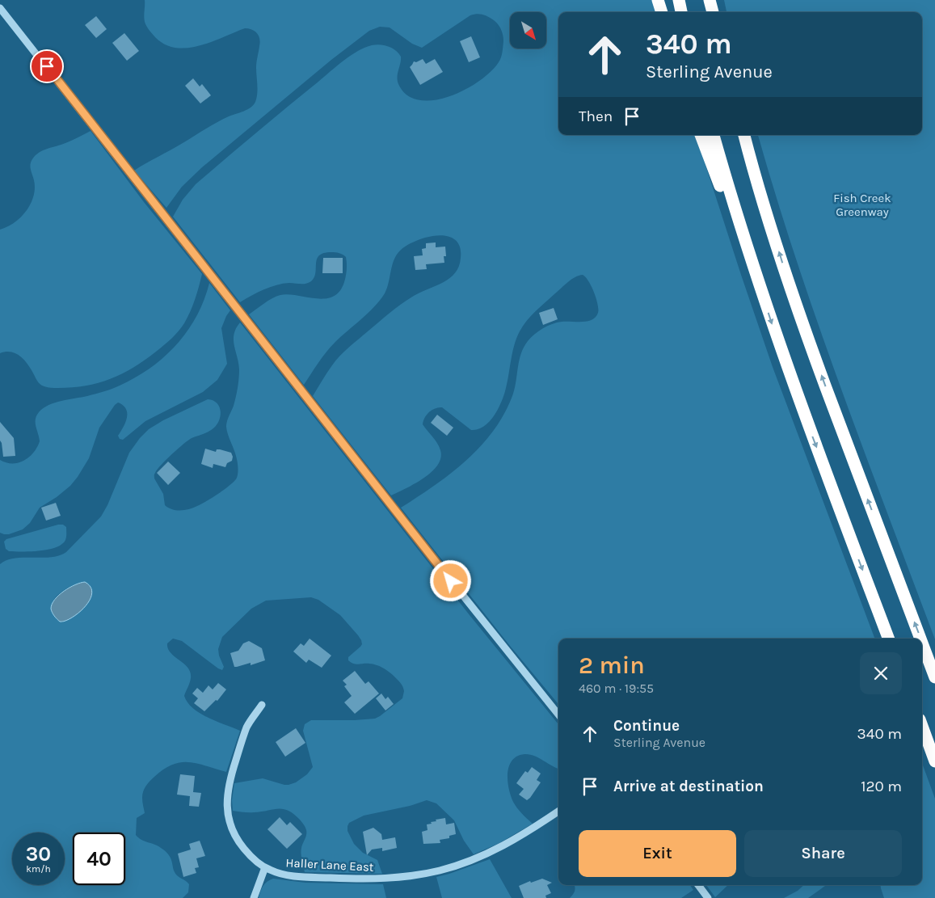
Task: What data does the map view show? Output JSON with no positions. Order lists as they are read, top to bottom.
{
  "streets": {
    "street": ["Haller Lane East"]
  },
  "parks": ["Fish Creek Greenway"],
  "north": "bottom right",
  "page": {
    "turn": ["340 m", "Sterling Avenue"],
    "then": "Then",
    "heading": ["2 min", "460 m · 19:55"],
    "list": [
      {
        "name": "Continue",
        "note": "Sterling Avenue",
        "value": "340 m"
      },
      {
        "name": "Arrive at destination",
        "value": "120 m"
      }
    ],
    "buttons": ["Exit", "Share"],
    "speed": "30 km/h",
    "limit": "40"
  }
}
